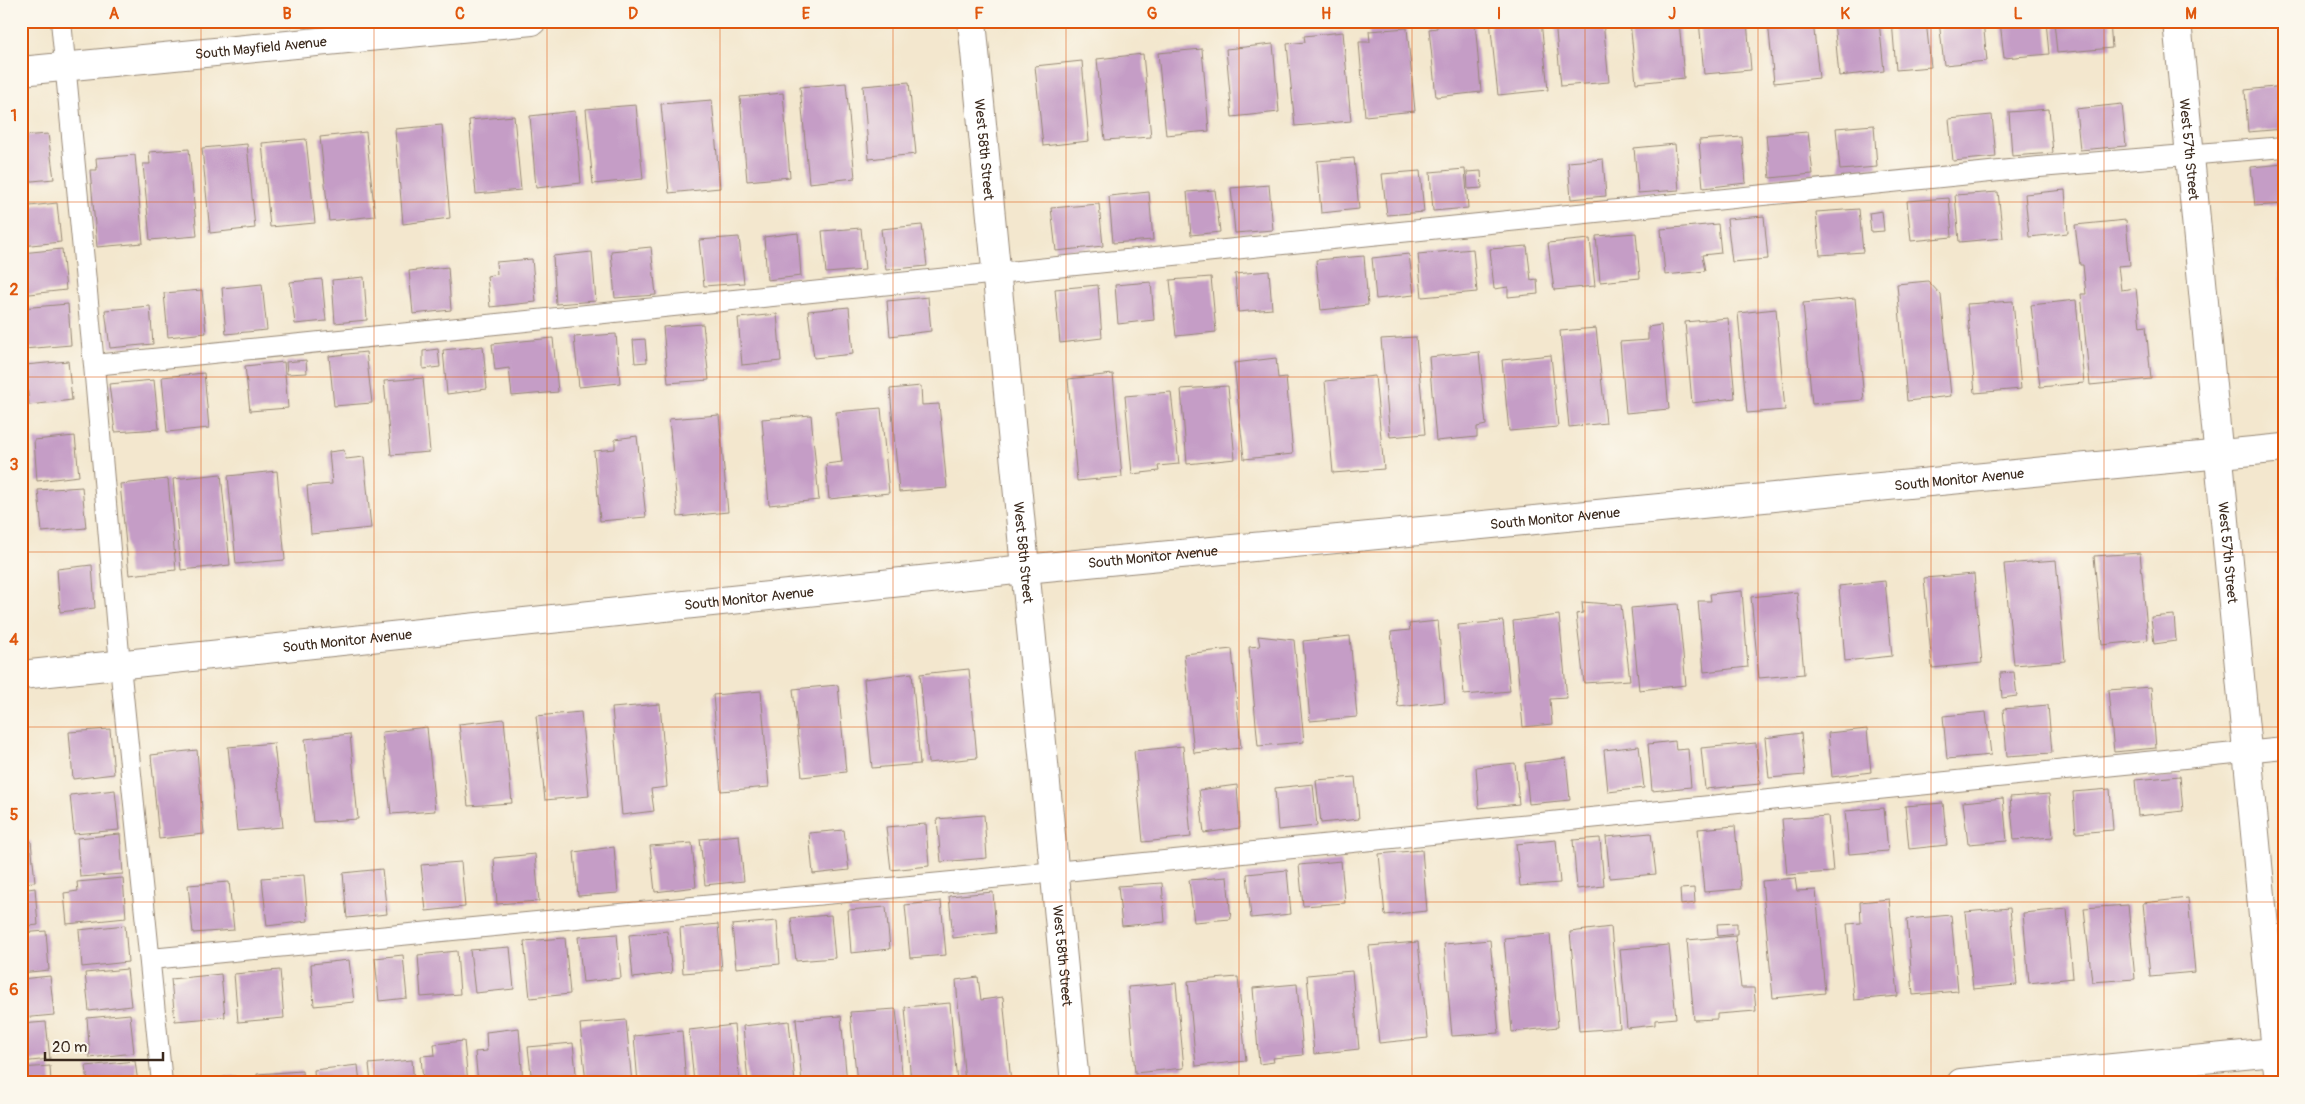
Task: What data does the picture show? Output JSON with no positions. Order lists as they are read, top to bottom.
{
  "streets": {
    "street": [
      "South Mayfield Avenue",
      "West 58th Street",
      "West 57th Street",
      "South Monitor Avenue"
    ]
  },
  "crossings": [
    ["West 58th Street", "South Monitor Avenue"],
    ["West 57th Street", "South Monitor Avenue"]
  ],
  "scale_bar": "20 m",
  "grid": {
    "columns": [
      "A",
      "B",
      "C",
      "D",
      "E",
      "F",
      "G",
      "H",
      "I",
      "J",
      "K",
      "L",
      "M"
    ],
    "rows": [
      "1",
      "2",
      "3",
      "4",
      "5",
      "6"
    ]
  }
}
